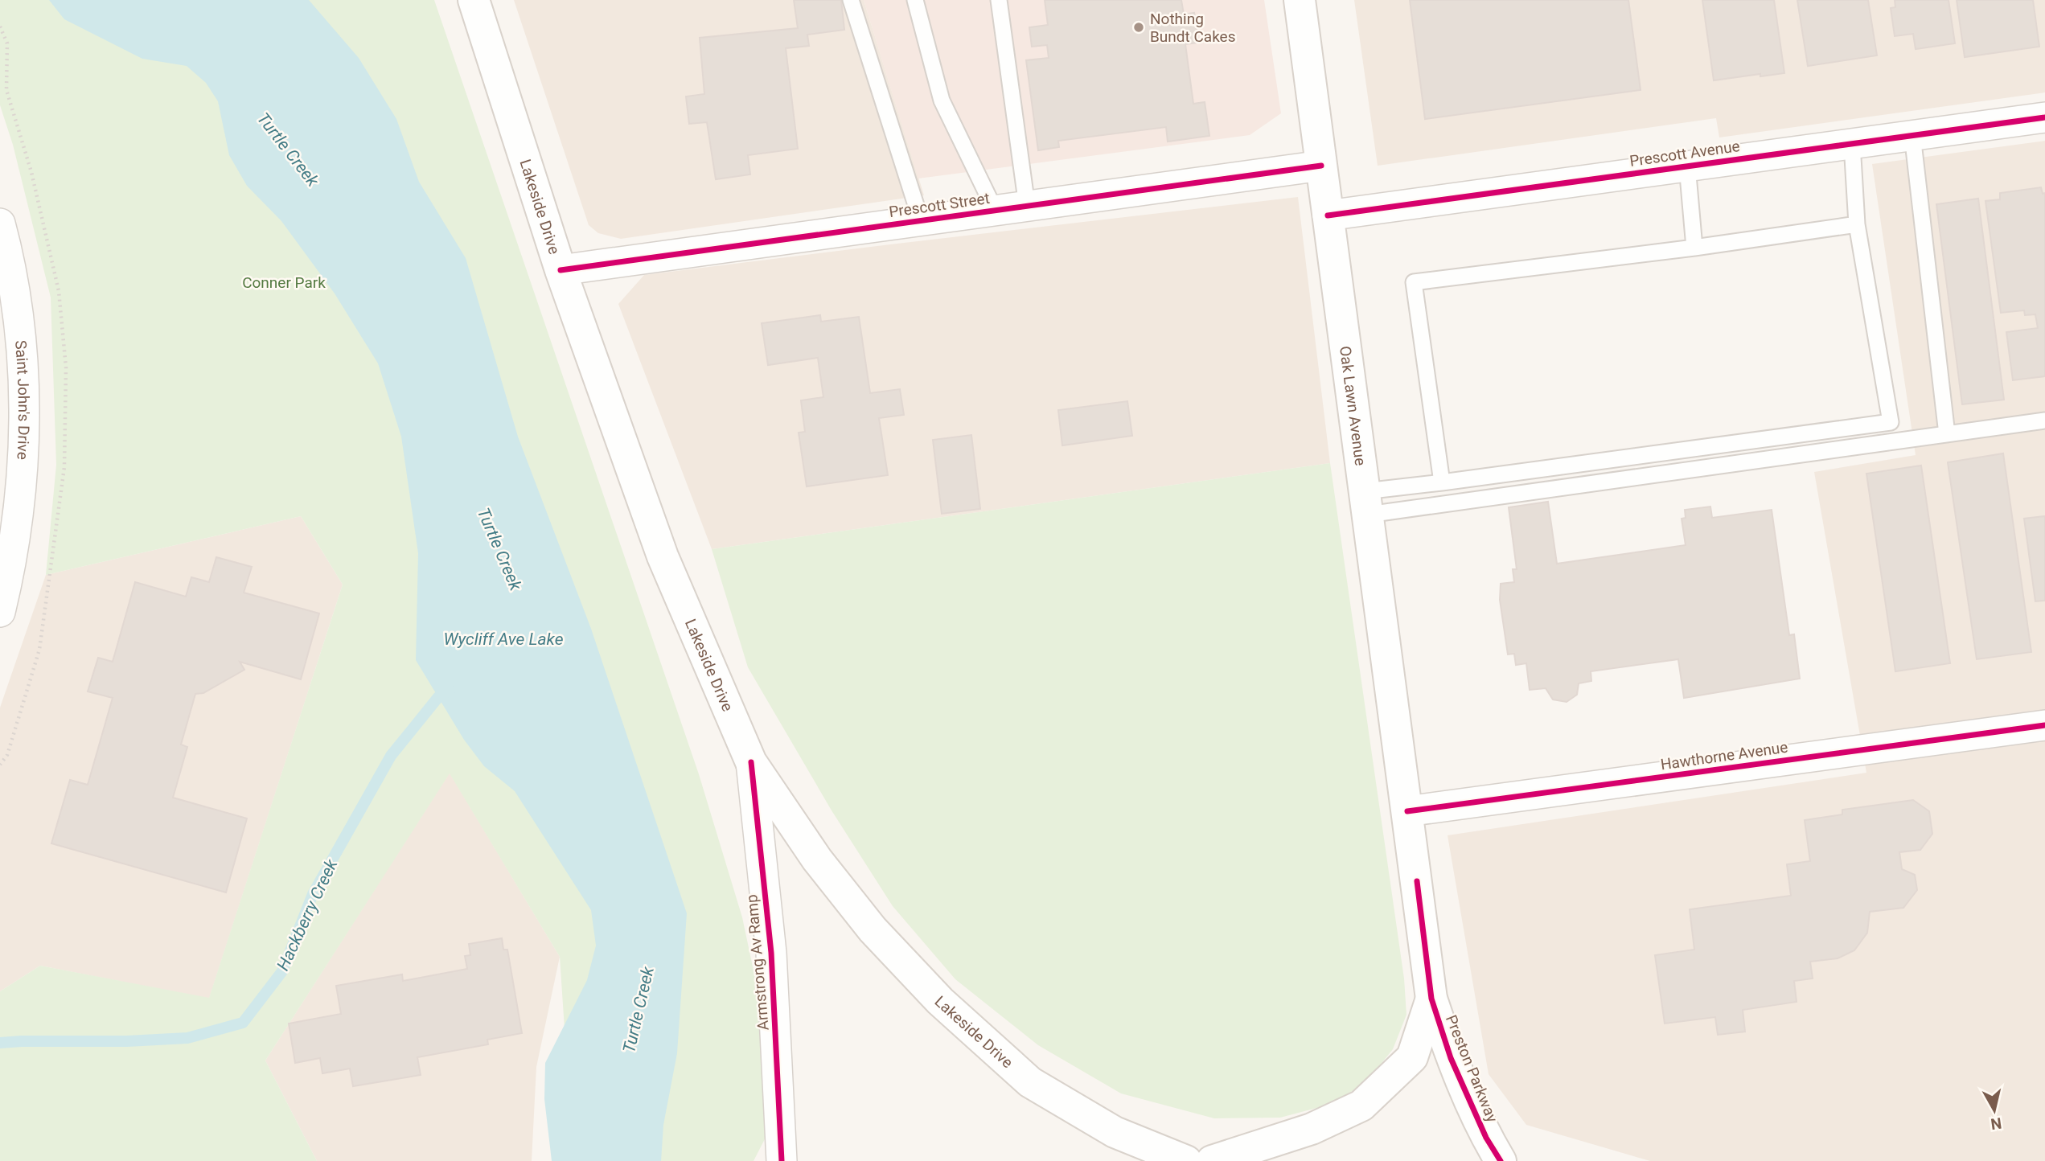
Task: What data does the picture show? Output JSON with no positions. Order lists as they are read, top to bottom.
{
  "streets": {
    "main road": ["Lakeside Drive", "Oak Lawn Avenue", "Preston Parkway"],
    "street": [
      "Prescott Avenue",
      "Prescott Street",
      "Saint John's Drive",
      "Hawthorne Avenue",
      "Armstrong Av Ramp"
    ]
  },
  "crossings": [
    ["Prescott Avenue", "Oak Lawn Avenue"],
    ["Prescott Street", "Lakeside Drive"],
    ["Prescott Street", "Oak Lawn Avenue"],
    ["Lakeside Drive", "Armstrong Av Ramp"],
    ["Oak Lawn Avenue", "Hawthorne Avenue"],
    ["Oak Lawn Avenue", "Preston Parkway"],
    ["Hawthorne Avenue", "Preston Parkway"]
  ],
  "water": ["Turtle Creek", "Wycliff Ave Lake", "Hackberry Creek"],
  "parks": ["Conner Park"],
  "places": ["Nothing Bundt Cakes"],
  "north": "bottom"
}
